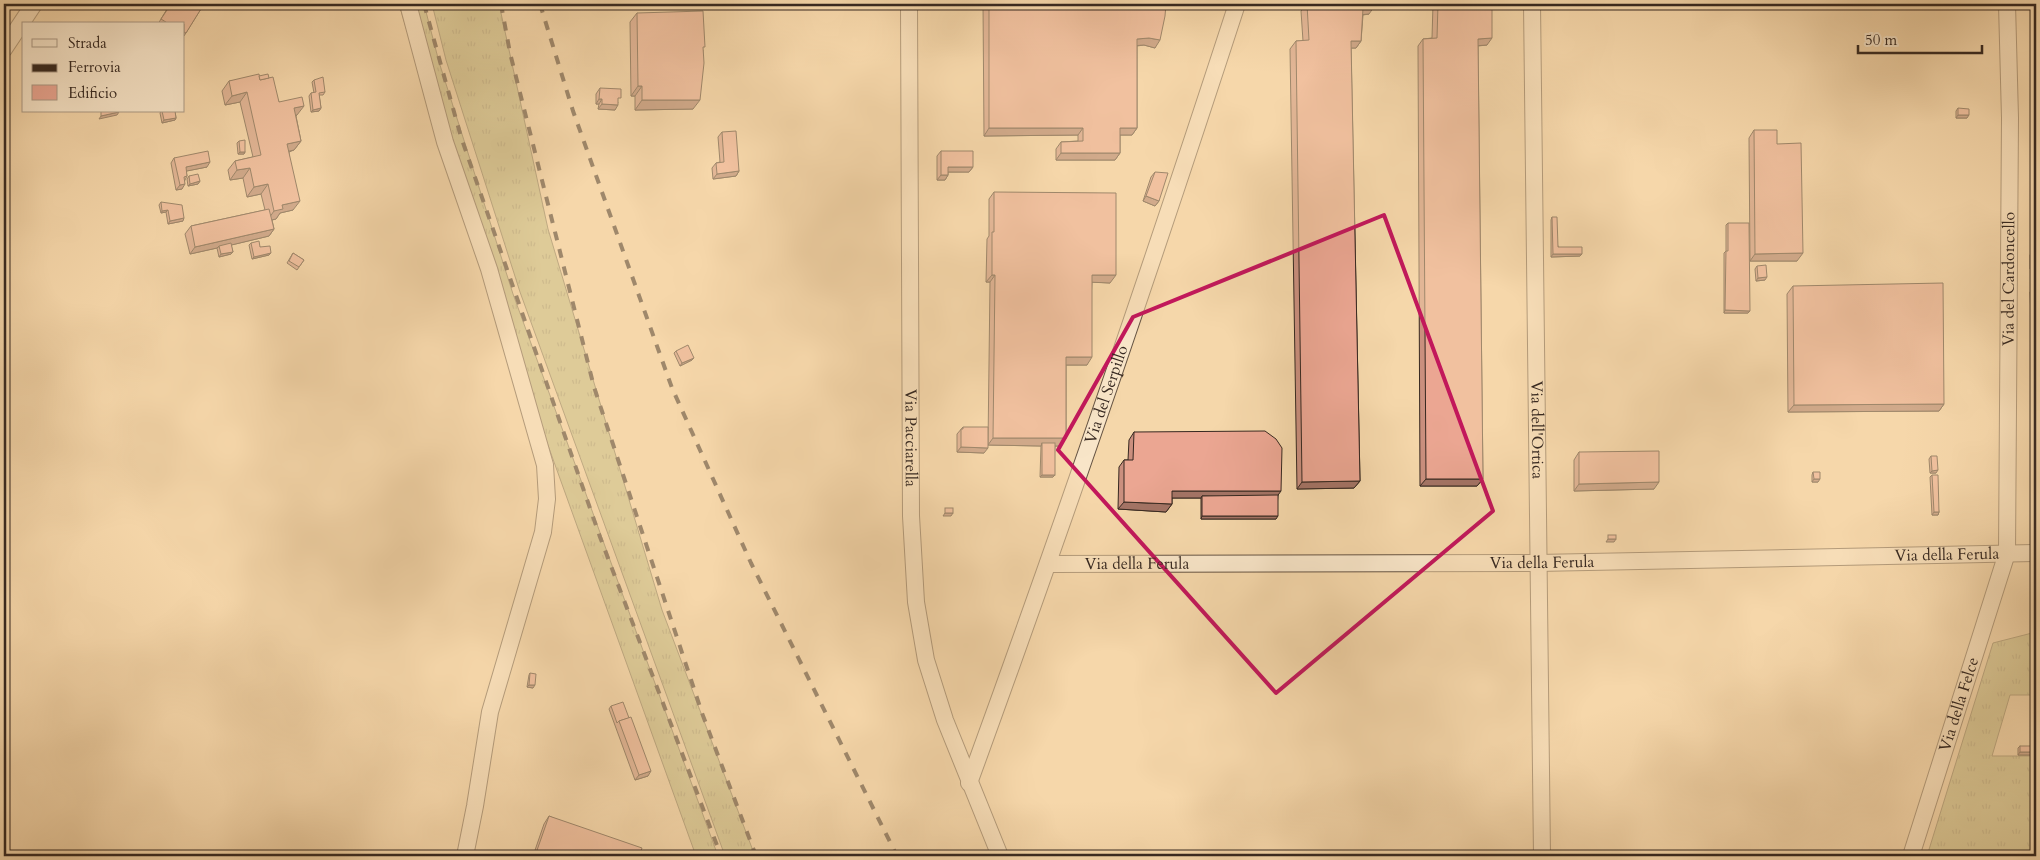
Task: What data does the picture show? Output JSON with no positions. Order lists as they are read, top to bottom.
{
  "streets": {
    "street": [
      "Via del Cardoncello",
      "Via del Serpillo",
      "Via dell'Ortica",
      "Via Pacciarella",
      "Via della Ferula",
      "Via della Felce"
    ]
  },
  "crossings": [
    ["Via del Cardoncello", "Via della Ferula"],
    ["Via del Cardoncello", "Via della Felce"],
    ["Via del Serpillo", "Via Pacciarella"],
    ["Via del Serpillo", "Via della Ferula"],
    ["Via dell'Ortica", "Via della Ferula"],
    ["Via della Ferula", "Via della Felce"]
  ],
  "legend": ["Strada", "Ferrovia", "Edificio"],
  "scale_bar": "50 m"
}
